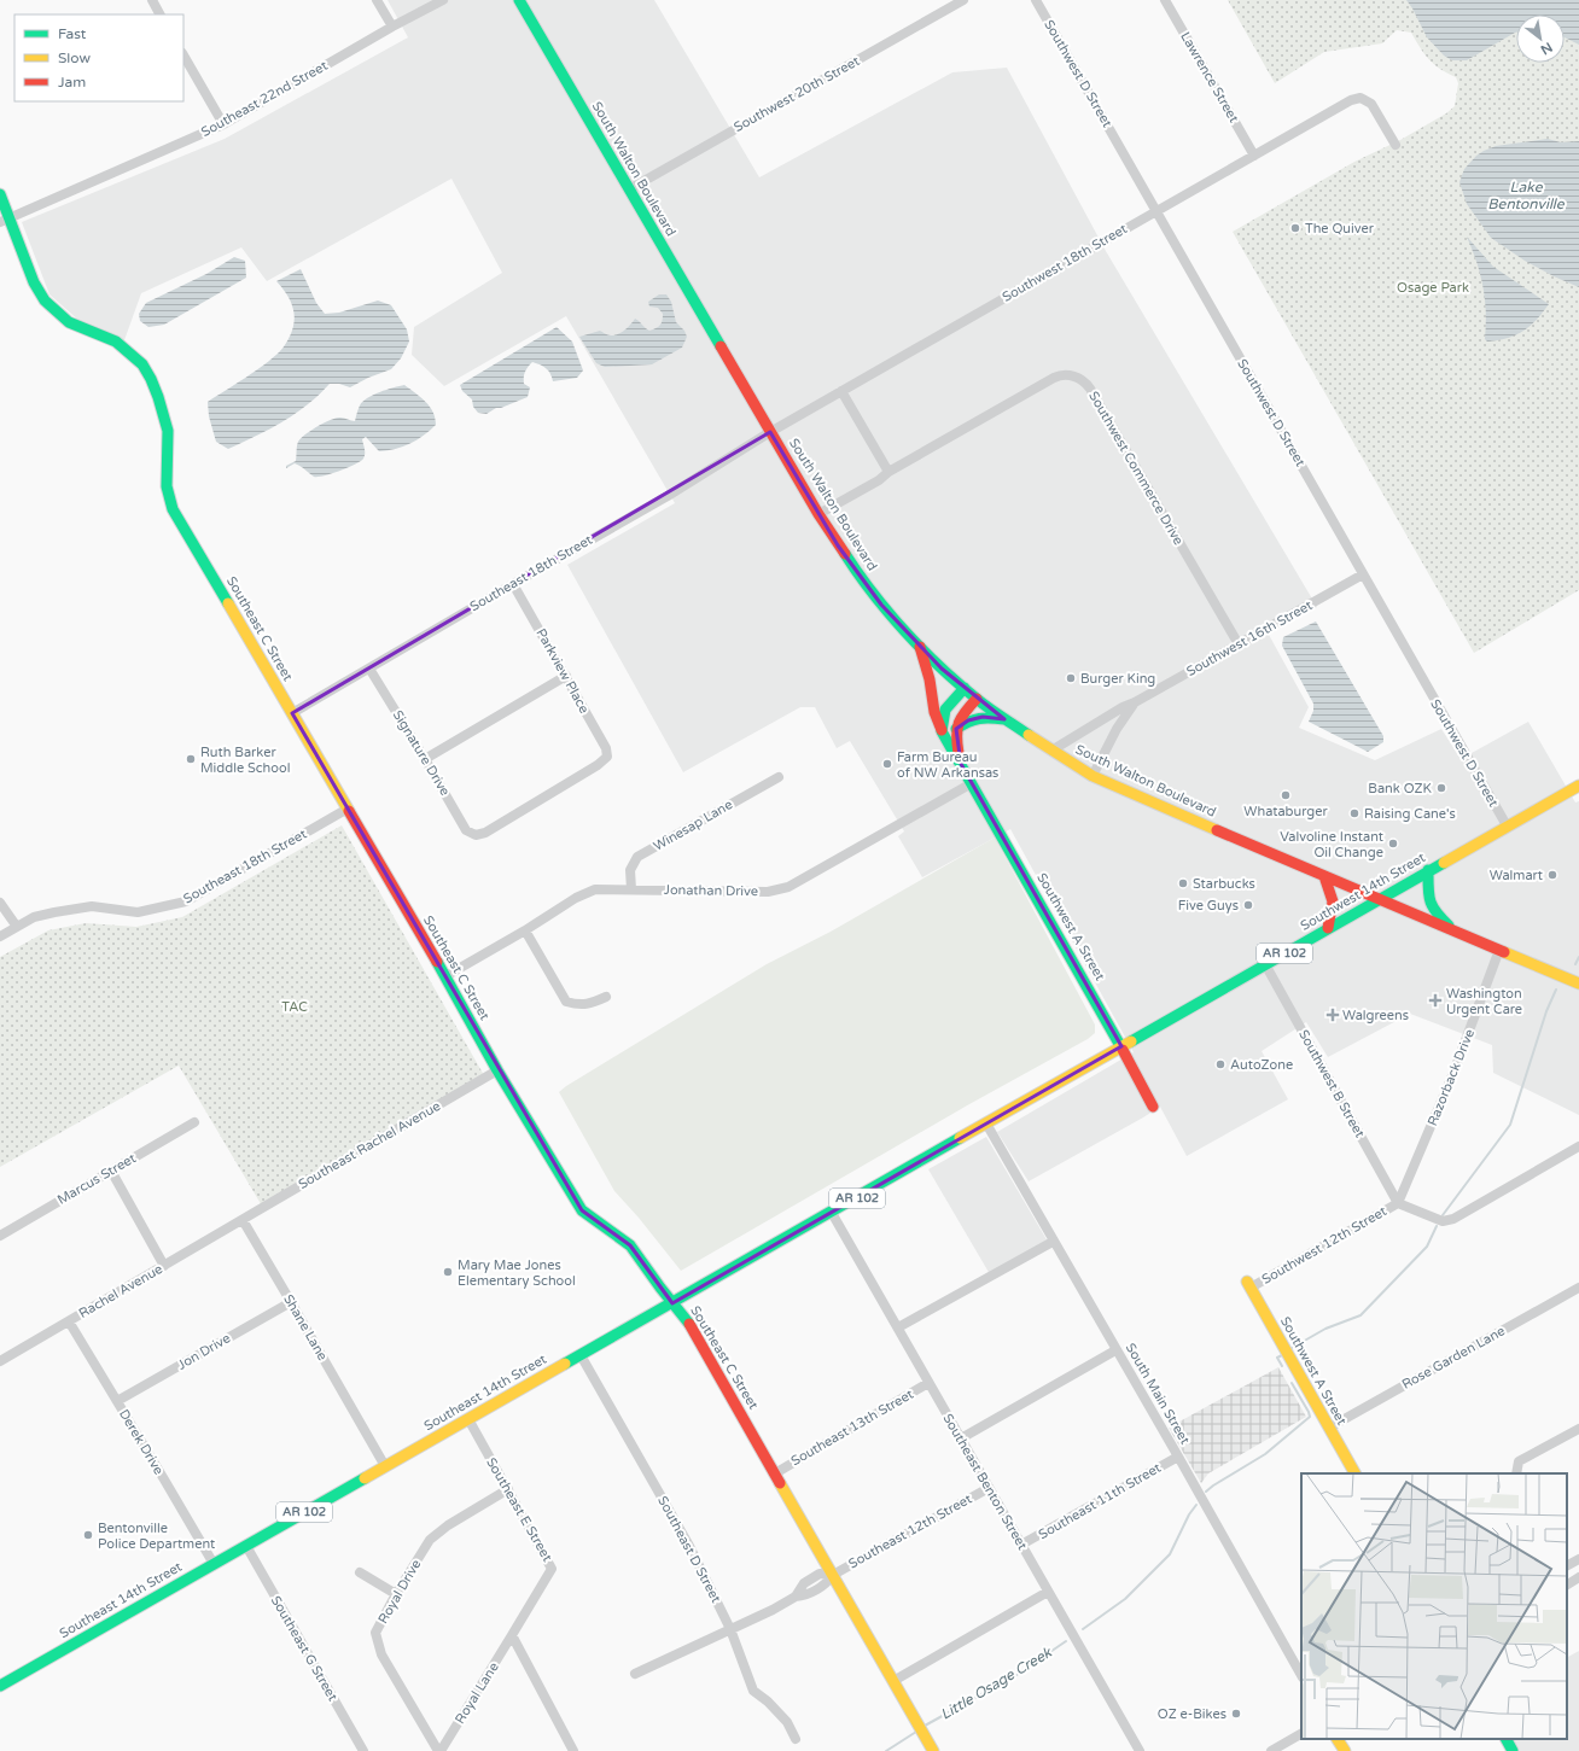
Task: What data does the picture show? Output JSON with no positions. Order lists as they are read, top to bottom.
{
  "streets": {
    "main road": [
      "South Walton Boulevard",
      "Southeast C Street",
      "Southwest 14th Street",
      "Southwest A Street",
      "AR 102",
      "Southeast 14th Street"
    ],
    "street": [
      "Southwest D Street",
      "Lawrence Street",
      "Southwest 20th Street",
      "Southeast 22nd Street",
      "Southwest 18th Street",
      "Southwest Commerce Drive",
      "Southeast 18th Street",
      "Southwest 16th Street",
      "Parkview Place",
      "Signature Drive",
      "Winesap Lane",
      "Jonathan Drive",
      "Razorback Drive",
      "Southwest B Street",
      "Southeast Rachel Avenue",
      "Marcus Street",
      "Southwest 12th Street",
      "Rachel Avenue",
      "Shane Lane",
      "Jon Drive",
      "Rose Garden Lane",
      "South Main Street",
      "Southeast 13th Street",
      "Derek Drive",
      "Southeast Benton Street",
      "Southeast 11th Street",
      "Southeast E Street",
      "Southeast 12th Street",
      "Southeast D Street",
      "Royal Drive",
      "Southeast G Street",
      "Royal Lane"
    ]
  },
  "crossings": [
    ["Southwest D Street", "Southwest 18th Street"],
    ["Southwest D Street", "Southwest 16th Street"],
    ["Southwest D Street", "Southwest 14th Street"],
    ["Lawrence Street", "Southwest 18th Street"],
    ["Southwest 20th Street", "South Walton Boulevard"],
    ["Southeast 22nd Street", "Southeast C Street"],
    ["South Walton Boulevard", "Southwest 18th Street"],
    ["South Walton Boulevard", "Southwest Commerce Drive"],
    ["South Walton Boulevard", "Southeast 18th Street"],
    ["South Walton Boulevard", "Southwest 16th Street"],
    ["South Walton Boulevard", "Southwest 14th Street"],
    ["South Walton Boulevard", "Southwest A Street"],
    ["South Walton Boulevard", "Razorback Drive"],
    ["Southwest 18th Street", "Southeast 18th Street"],
    ["Southwest Commerce Drive", "Southwest 16th Street"],
    ["Southeast 18th Street", "Southeast C Street"],
    ["Southeast 18th Street", "Parkview Place"],
    ["Southeast 18th Street", "Signature Drive"],
    ["Southeast C Street", "Jonathan Drive"],
    ["Southeast C Street", "Southeast Rachel Avenue"],
    ["Southeast C Street", "Southeast 14th Street"],
    ["Southeast C Street", "Southeast 13th Street"],
    ["Southeast C Street", "Southeast 12th Street"],
    ["Parkview Place", "Signature Drive"],
    ["Winesap Lane", "Jonathan Drive"],
    ["Jonathan Drive", "Southwest A Street"],
    ["Southwest 14th Street", "Southwest A Street"],
    ["Southwest 14th Street", "Southwest B Street"],
    ["Southwest 14th Street", "Southeast 14th Street"],
    ["Southwest 14th Street", "South Main Street"],
    ["Southwest A Street", "Southwest 12th Street"],
    ["Southwest A Street", "Rose Garden Lane"],
    ["Razorback Drive", "Southwest B Street"],
    ["Razorback Drive", "Southwest 12th Street"],
    ["Southwest B Street", "Southwest 12th Street"],
    ["Southeast Rachel Avenue", "Rachel Avenue"],
    ["Southeast Rachel Avenue", "Shane Lane"],
    ["Rachel Avenue", "Shane Lane"],
    ["Rachel Avenue", "Derek Drive"],
    ["Shane Lane", "Jon Drive"],
    ["Shane Lane", "Southeast 14th Street"],
    ["Jon Drive", "Derek Drive"],
    ["Southeast 14th Street", "South Main Street"],
    ["Southeast 14th Street", "Derek Drive"],
    ["Southeast 14th Street", "Southeast Benton Street"],
    ["Southeast 14th Street", "Southeast E Street"],
    ["Southeast 14th Street", "Southeast D Street"],
    ["Southeast 14th Street", "Southeast G Street"],
    ["South Main Street", "Southeast 11th Street"],
    ["Southeast 13th Street", "Southeast Benton Street"],
    ["Southeast Benton Street", "Southeast 11th Street"],
    ["Southeast Benton Street", "Southeast 12th Street"],
    ["Southeast E Street", "Royal Drive"],
    ["Southeast E Street", "Royal Lane"],
    ["Southeast 12th Street", "Southeast D Street"],
    ["Royal Drive", "Royal Lane"]
  ],
  "water": ["Lake Bentonville", "Little Osage Creek"],
  "parks": ["Osage Park", "TAC"],
  "places": {
    "other": [
      "The Quiver",
      "Burger King",
      "Ruth Barker Middle School",
      "Farm Bureau of NW Arkansas",
      "Bank OZK",
      "Whataburger",
      "Raising Cane's",
      "Valvoline Instant Oil Change",
      "Walmart",
      "Starbucks",
      "Five Guys",
      "AutoZone",
      "Mary Mae Jones Elementary School",
      "Bentonville Police Department",
      "OZ e-Bikes"
    ],
    "health": ["Washington Urgent Care", "Walgreens"]
  },
  "legend": ["Fast", "Slow", "Jam"],
  "north": "bottom right"
}
